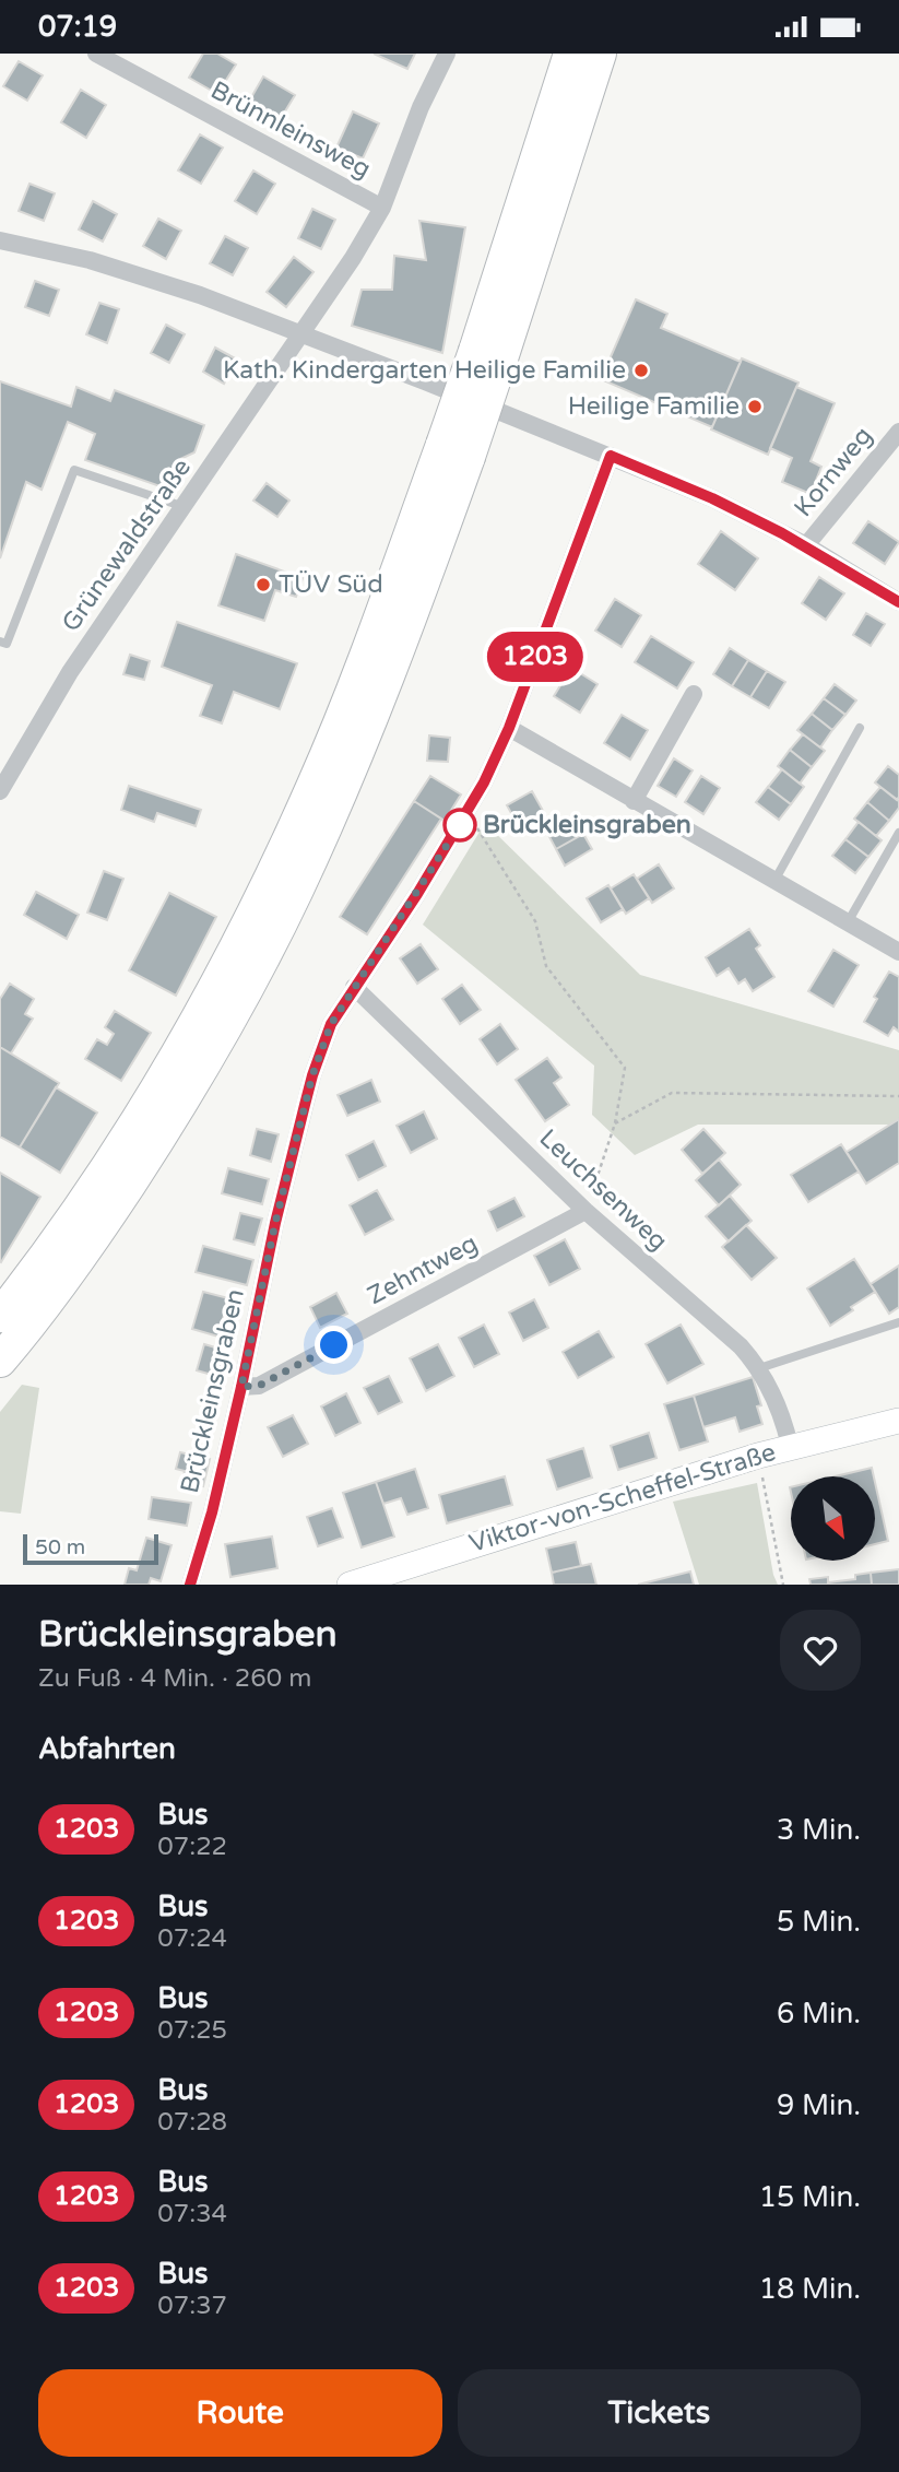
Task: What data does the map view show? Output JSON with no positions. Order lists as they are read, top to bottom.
{
  "streets": {
    "street": [
      "Brünnleinsweg",
      "Kornweg",
      "Grünewaldstraße",
      "Leuchsenweg",
      "Zehntweg",
      "Brückleinsgraben",
      "Viktor-von-Scheffel-Straße"
    ]
  },
  "crossings": [
    ["Brünnleinsweg", "Grünewaldstraße"],
    ["Leuchsenweg", "Zehntweg"],
    ["Leuchsenweg", "Brückleinsgraben"],
    ["Leuchsenweg", "Viktor-von-Scheffel-Straße"],
    ["Zehntweg", "Brückleinsgraben"]
  ],
  "places": [
    "Kath. Kindergarten Heilige Familie",
    "Heilige Familie",
    "TÜV Süd",
    "Brückleinsgraben"
  ],
  "lines": ["bus line 1203"],
  "scale_bar": "50 m",
  "north": "bottom right",
  "page": {
    "status": "07:19",
    "on_map": "1203",
    "scale": "50 m",
    "heading": [
      ["Brückleinsgraben", "Zu Fuß · 4 Min. · 260 m"],
      "Abfahrten"
    ],
    "list": [
      {
        "mark": "1203",
        "name": "Bus",
        "note": "07:22",
        "value": "3 Min."
      },
      {
        "mark": "1203",
        "name": "Bus",
        "note": "07:24",
        "value": "5 Min."
      },
      {
        "mark": "1203",
        "name": "Bus",
        "note": "07:25",
        "value": "6 Min."
      },
      {
        "mark": "1203",
        "name": "Bus",
        "note": "07:28",
        "value": "9 Min."
      },
      {
        "mark": "1203",
        "name": "Bus",
        "note": "07:34",
        "value": "15 Min."
      },
      {
        "mark": "1203",
        "name": "Bus",
        "note": "07:37",
        "value": "18 Min."
      }
    ],
    "buttons": ["Route", "Tickets"]
  }
}
